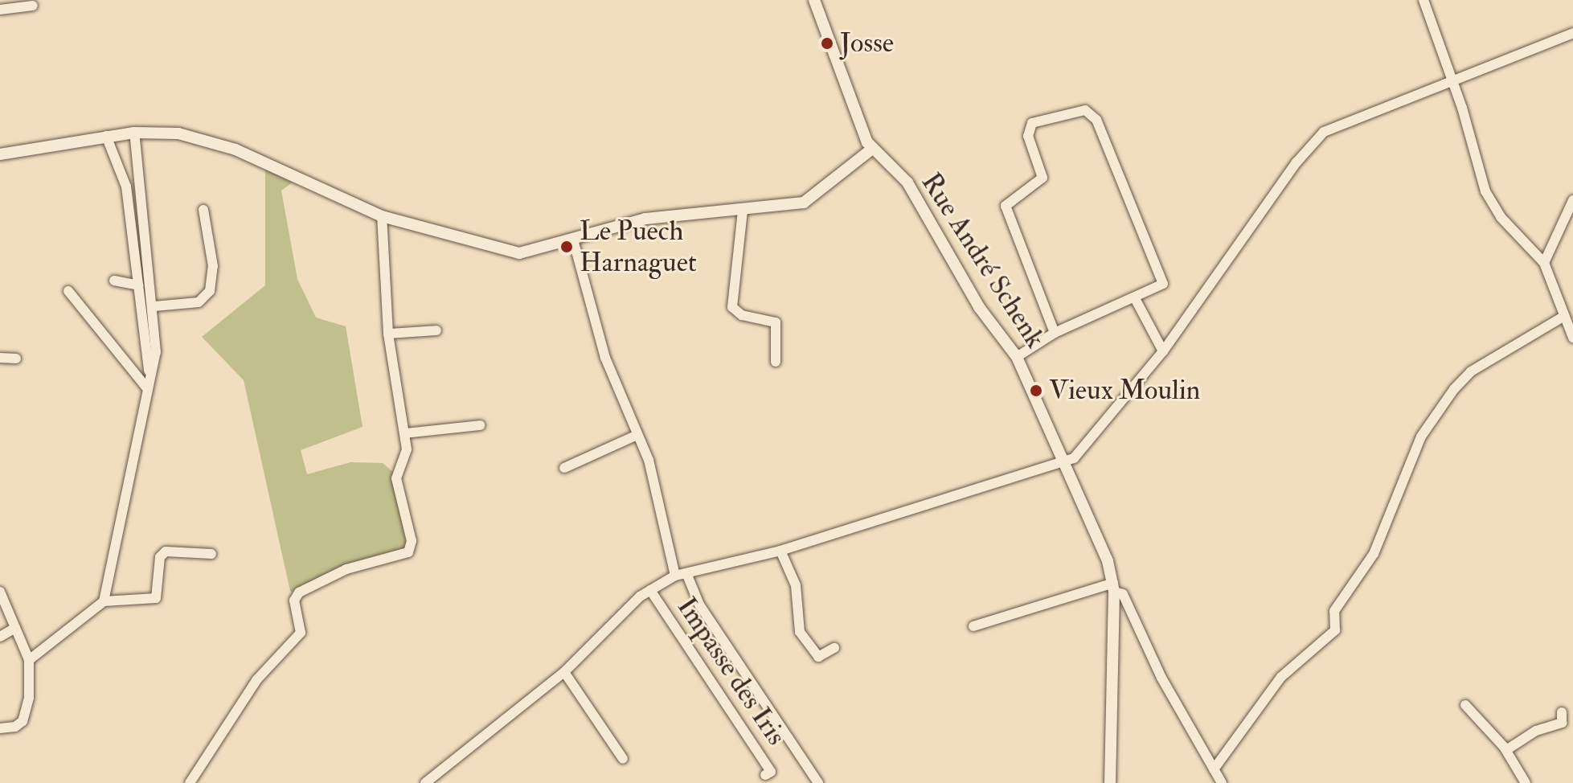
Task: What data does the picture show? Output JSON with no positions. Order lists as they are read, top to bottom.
{
  "streets": {
    "street": ["Rue André Schenk", "Impasse des Iris"]
  },
  "places": ["Josse", "Le Puech Harnaguet", "Vieux Moulin"]
}
